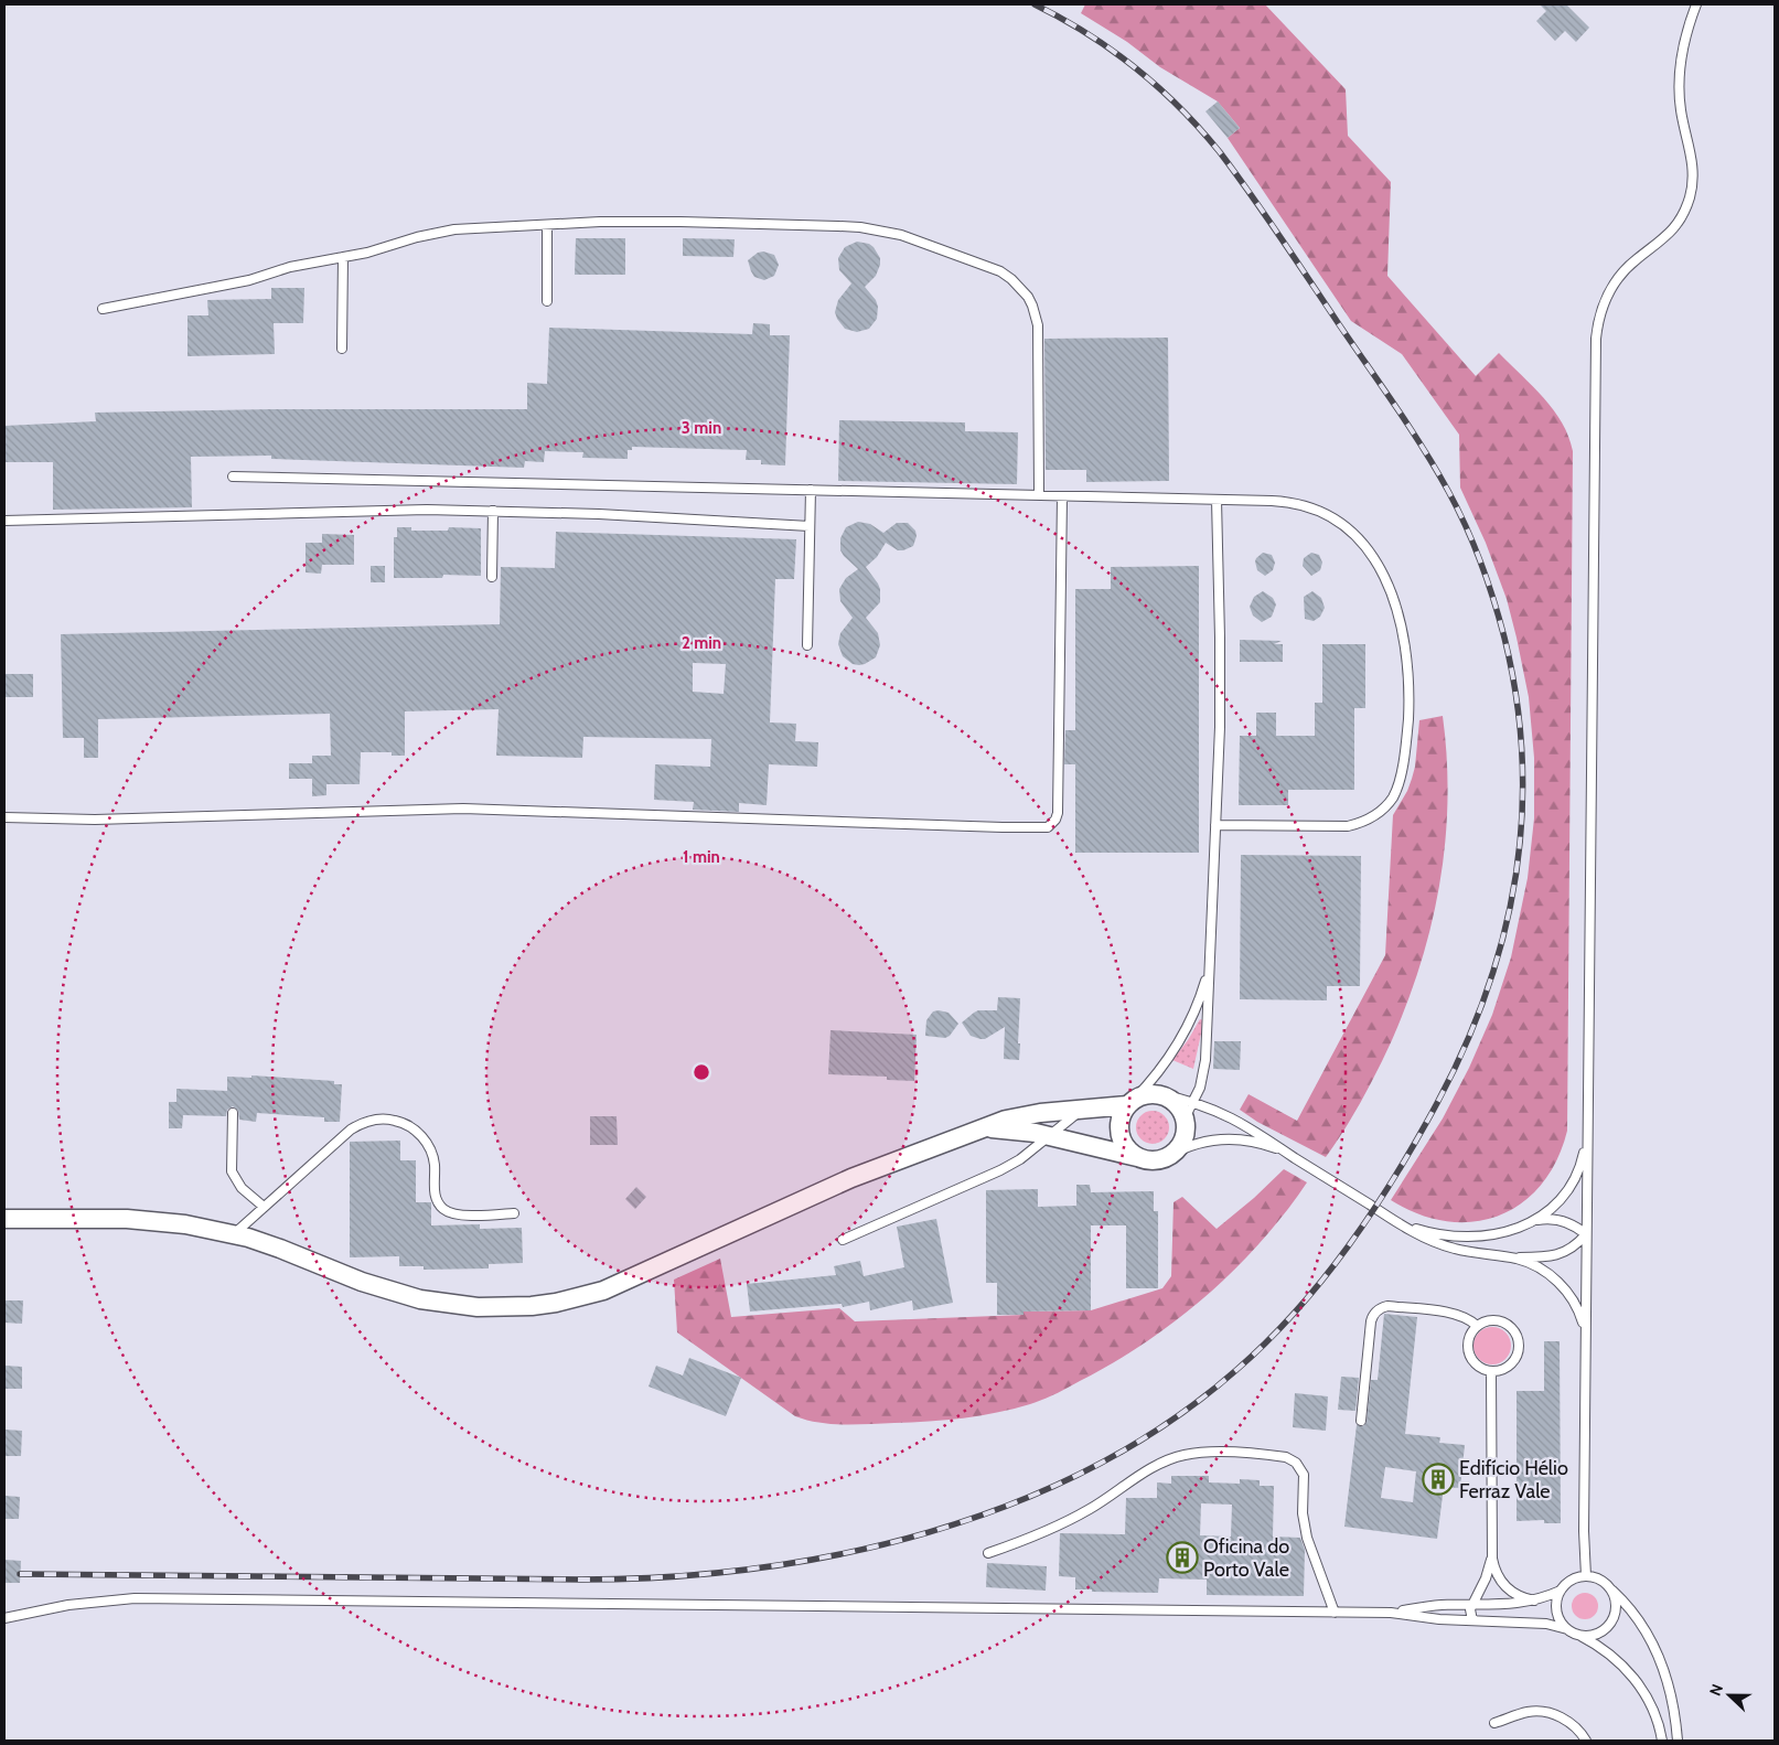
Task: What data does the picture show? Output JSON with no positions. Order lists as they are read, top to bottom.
{
  "places": {
    "building": ["Edifício Hélio Ferraz Vale", "Oficina do Porto Vale"]
  },
  "north": "left",
  "rings": ["3 min", "2 min", "1 min"]
}
